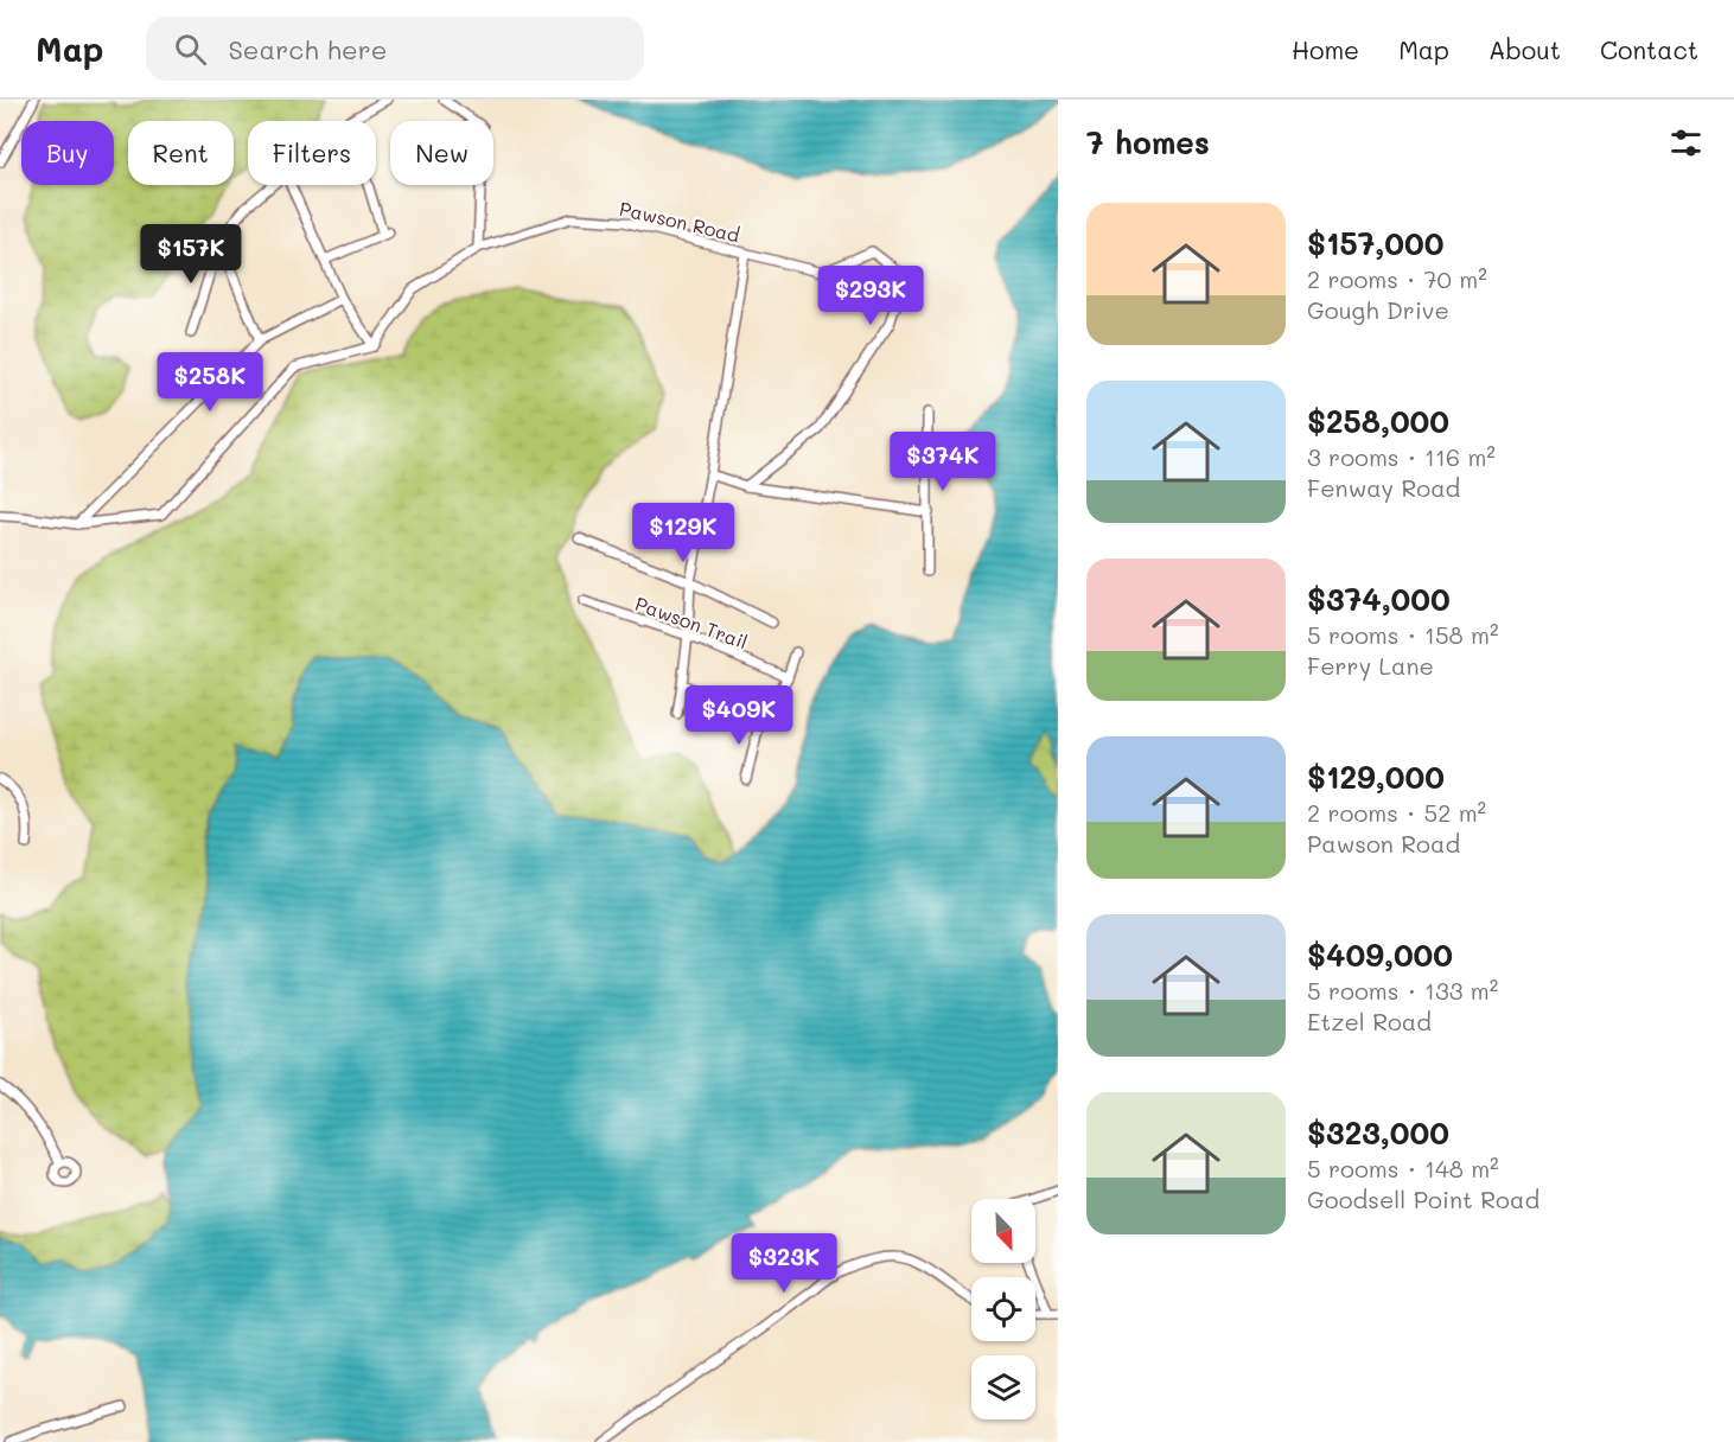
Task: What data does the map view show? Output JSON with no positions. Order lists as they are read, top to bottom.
{
  "streets": {
    "street": ["Pawson Road", "Pawson Trail"]
  },
  "crossings": [
    ["Pawson Road", "Pawson Trail"]
  ],
  "north": "bottom right",
  "page": {
    "header": "Map",
    "search": "Search here",
    "nav": [
      "Home",
      "Map",
      "About",
      "Contact"
    ],
    "heading": "7 homes",
    "chip": [
      "Buy",
      "Rent",
      "Filters",
      "New"
    ],
    "list": [
      {
        "name": "$157,000",
        "note": "2 rooms · 70 m² · Gough Drive"
      },
      {
        "name": "$258,000",
        "note": "3 rooms · 116 m² · Fenway Road"
      },
      {
        "name": "$374,000",
        "note": "5 rooms · 158 m² · Ferry Lane"
      },
      {
        "name": "$129,000",
        "note": "2 rooms · 52 m² · Pawson Road"
      },
      {
        "name": "$409,000",
        "note": "5 rooms · 133 m² · Etzel Road"
      },
      {
        "name": "$323,000",
        "note": "5 rooms · 148 m² · Goodsell Point Road"
      }
    ],
    "price": [
      "$157K",
      "$293K",
      "$258K",
      "$374K",
      "$129K",
      "$409K",
      "$323K"
    ]
  }
}
